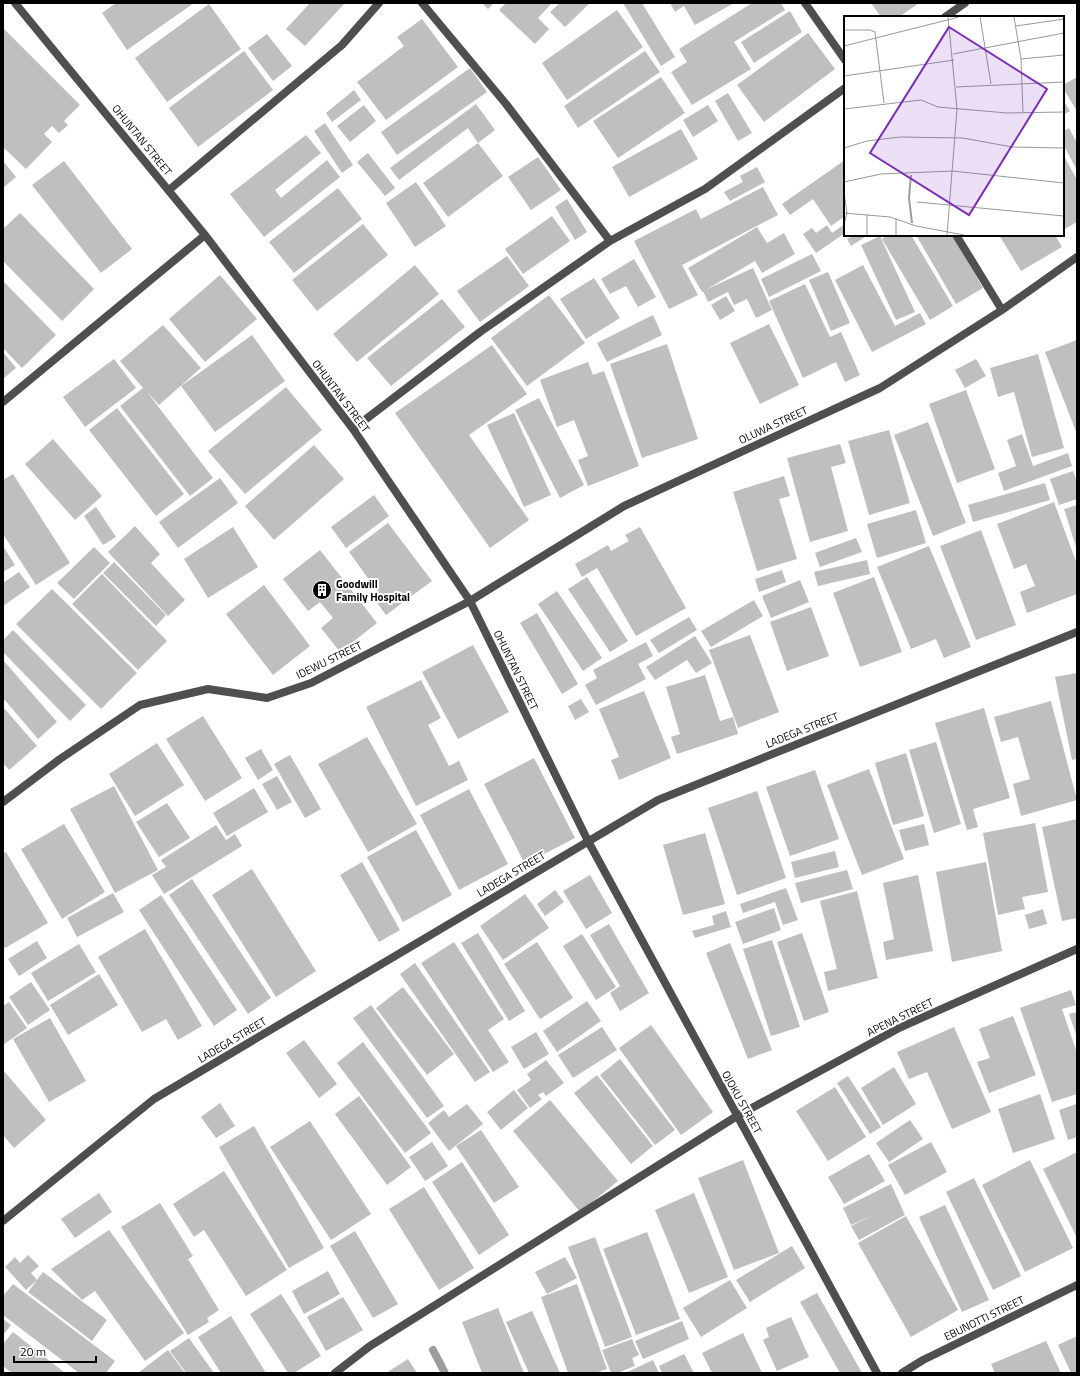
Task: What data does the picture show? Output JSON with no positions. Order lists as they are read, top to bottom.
{
  "streets": {
    "street": [
      "OHUNTAN STREET",
      "OLUWA STREET",
      "IDEWU STREET",
      "LADEGA STREET",
      "APENA STREET",
      "OJOKU STREET",
      "EBUNOTTI STREET"
    ]
  },
  "crossings": [
    ["OHUNTAN STREET", "OLUWA STREET"],
    ["OHUNTAN STREET", "IDEWU STREET"],
    ["OHUNTAN STREET", "LADEGA STREET"],
    ["OHUNTAN STREET", "OJOKU STREET"],
    ["OLUWA STREET", "IDEWU STREET"],
    ["LADEGA STREET", "OJOKU STREET"],
    ["APENA STREET", "OJOKU STREET"]
  ],
  "places": {
    "building": ["Goodwill Family Hospital"]
  },
  "scale_bar": "20 m"
}
